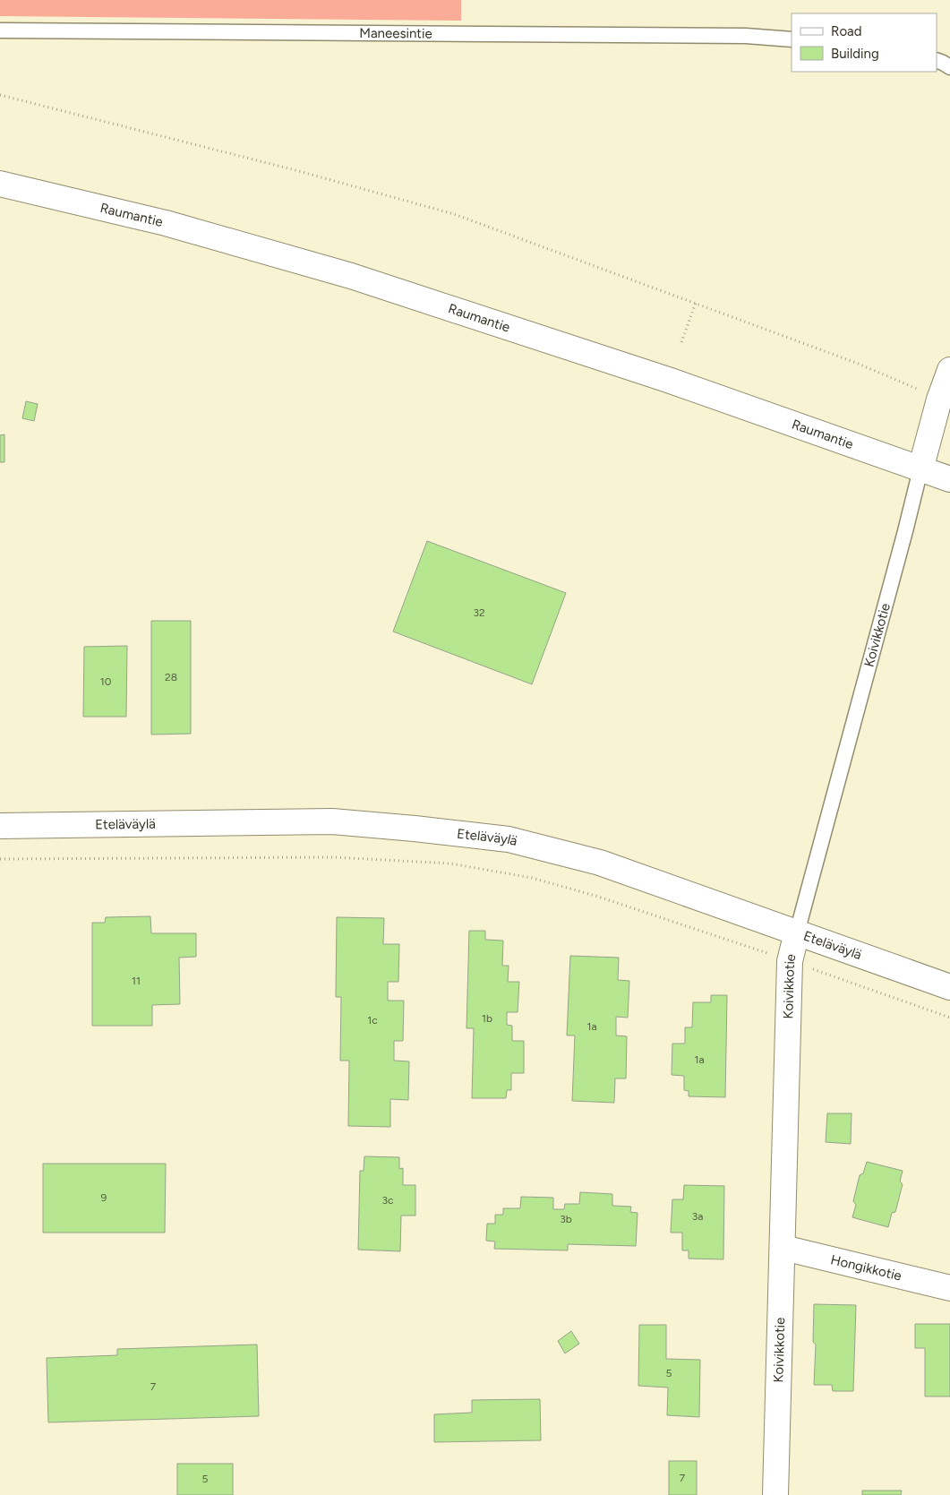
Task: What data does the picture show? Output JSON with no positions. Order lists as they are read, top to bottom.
{
  "streets": {
    "main road": [
      "Raumantie",
      "Koivikkotie",
      "Eteläväylä",
      "Hongikkotie"
    ],
    "lane": ["Maneesintie"]
  },
  "crossings": [
    ["Raumantie", "Koivikkotie"],
    ["Koivikkotie", "Eteläväylä"],
    ["Koivikkotie", "Hongikkotie"]
  ],
  "house_numbers": [
    "32",
    "28",
    "10",
    "11",
    "1b",
    "1c",
    "1a",
    "1a",
    "9",
    "3c",
    "3a",
    "3b",
    "5",
    "7",
    "7",
    "5"
  ],
  "legend": ["Road", "Building"]
}
